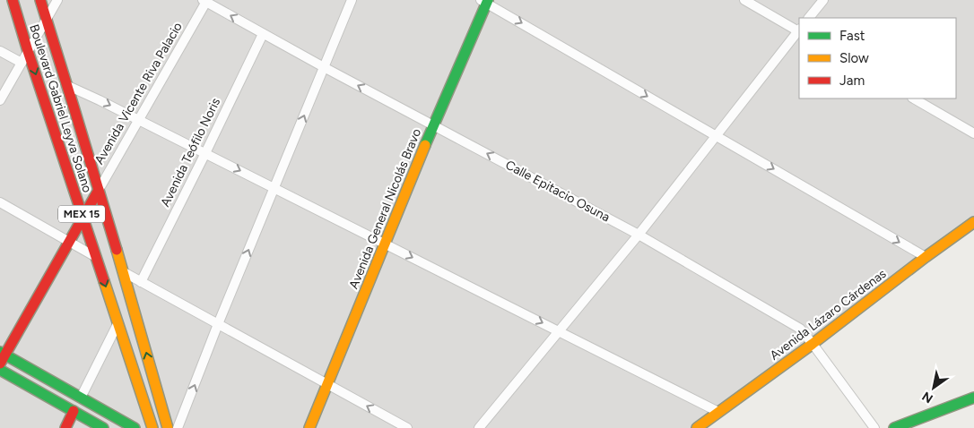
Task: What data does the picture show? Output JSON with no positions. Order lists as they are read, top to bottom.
{
  "streets": {
    "main road": [
      "Avenida Vicente Riva Palacio",
      "Boulevard Gabriel Leyva Solano",
      "Avenida General Nicolás Bravo",
      "MEX 15",
      "Avenida Lázaro Cárdenas"
    ],
    "street": ["Avenida Teófilo Noris", "Calle Epitacio Osuna"]
  },
  "crossings": [
    ["Avenida Vicente Riva Palacio", "Boulevard Gabriel Leyva Solano"],
    ["Avenida Vicente Riva Palacio", "Calle Epitacio Osuna"],
    ["Avenida Teófilo Noris", "Calle Epitacio Osuna"],
    ["Calle Epitacio Osuna", "Avenida General Nicolás Bravo"],
    ["Calle Epitacio Osuna", "Avenida Lázaro Cárdenas"]
  ],
  "one_way": ["Calle Epitacio Osuna"],
  "legend": ["Fast", "Slow", "Jam"],
  "north": "bottom left"
}
